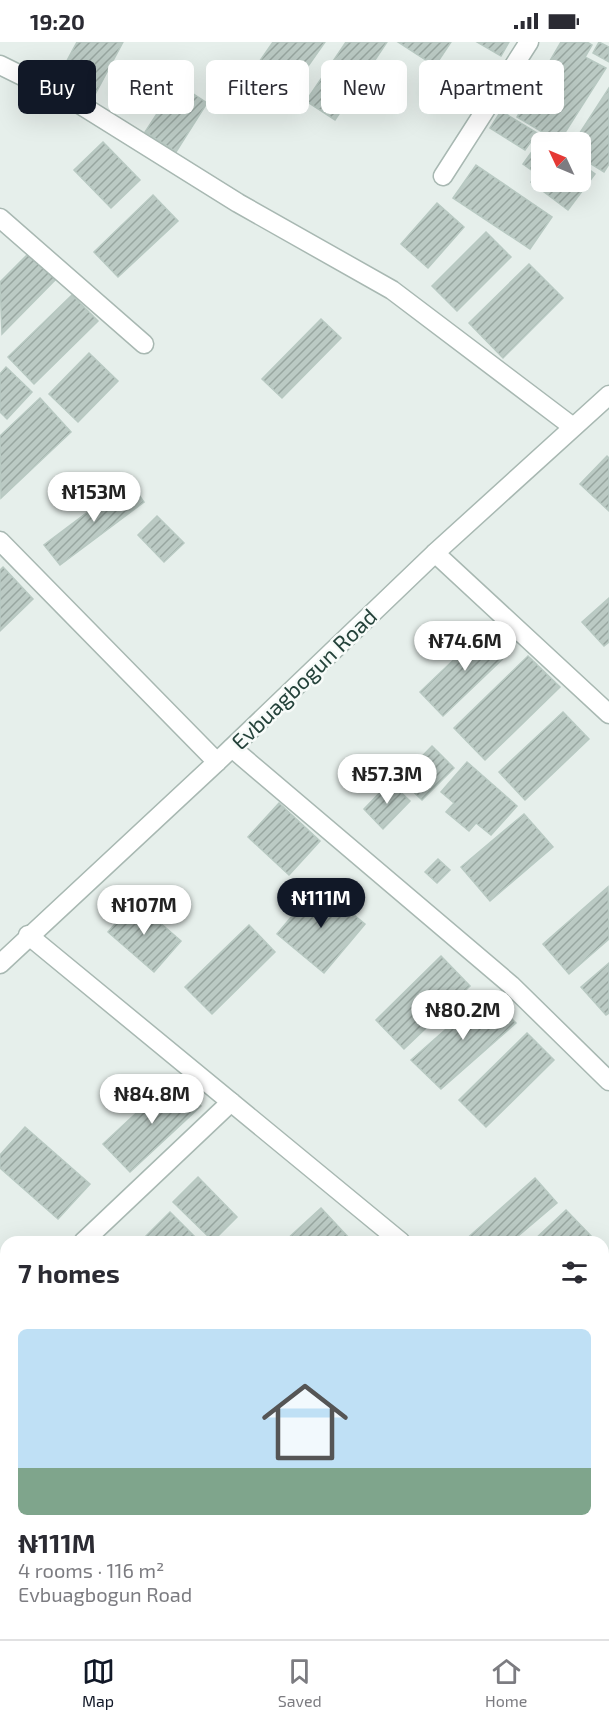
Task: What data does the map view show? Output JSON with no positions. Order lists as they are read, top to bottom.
{
  "streets": {
    "street": ["Evbuagbogun Road"]
  },
  "north": "top left",
  "page": {
    "status": "19:20",
    "chip": [
      "Buy",
      "Rent",
      "Filters",
      "New",
      "Apartment"
    ],
    "price": [
      "₦153M",
      "₦74.6M",
      "₦57.3M",
      "₦111M",
      "₦107M",
      "₦80.2M",
      "₦84.8M"
    ],
    "heading": "7 homes",
    "list": [
      {
        "name": "₦111M",
        "note": "4 rooms · 116 m² · Evbuagbogun Road"
      }
    ],
    "tabs": ["Map", "Saved", "Home"]
  }
}
